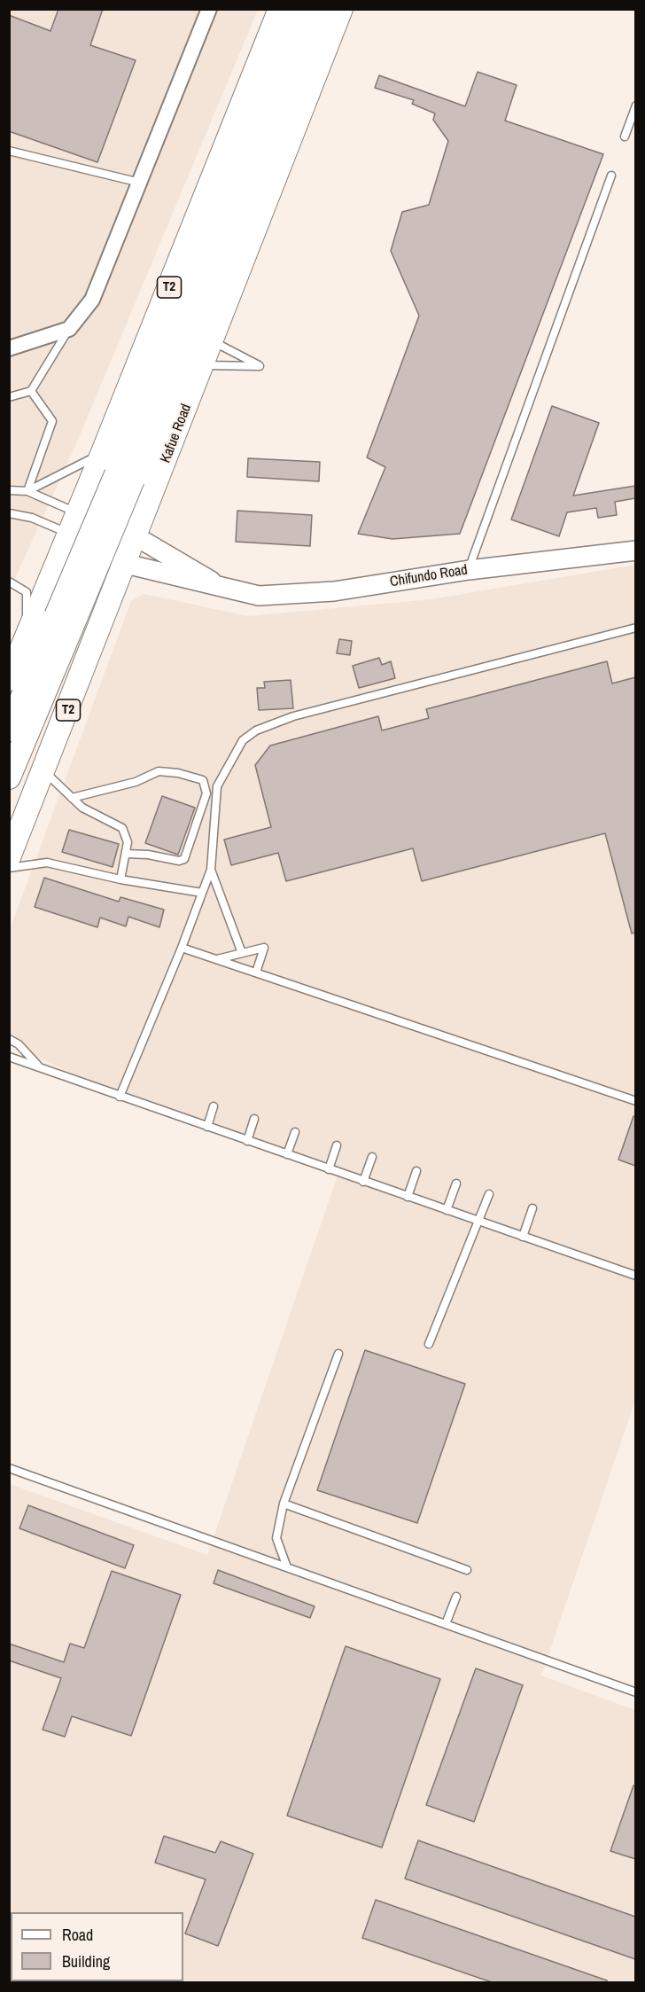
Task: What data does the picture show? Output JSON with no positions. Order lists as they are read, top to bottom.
{
  "streets": {
    "main road": ["T2", "Kafue Road"],
    "street": ["Chifundo Road"]
  },
  "crossings": [
    ["T2", "Chifundo Road"],
    ["Kafue Road", "Chifundo Road"]
  ],
  "legend": ["Road", "Building"]
}
